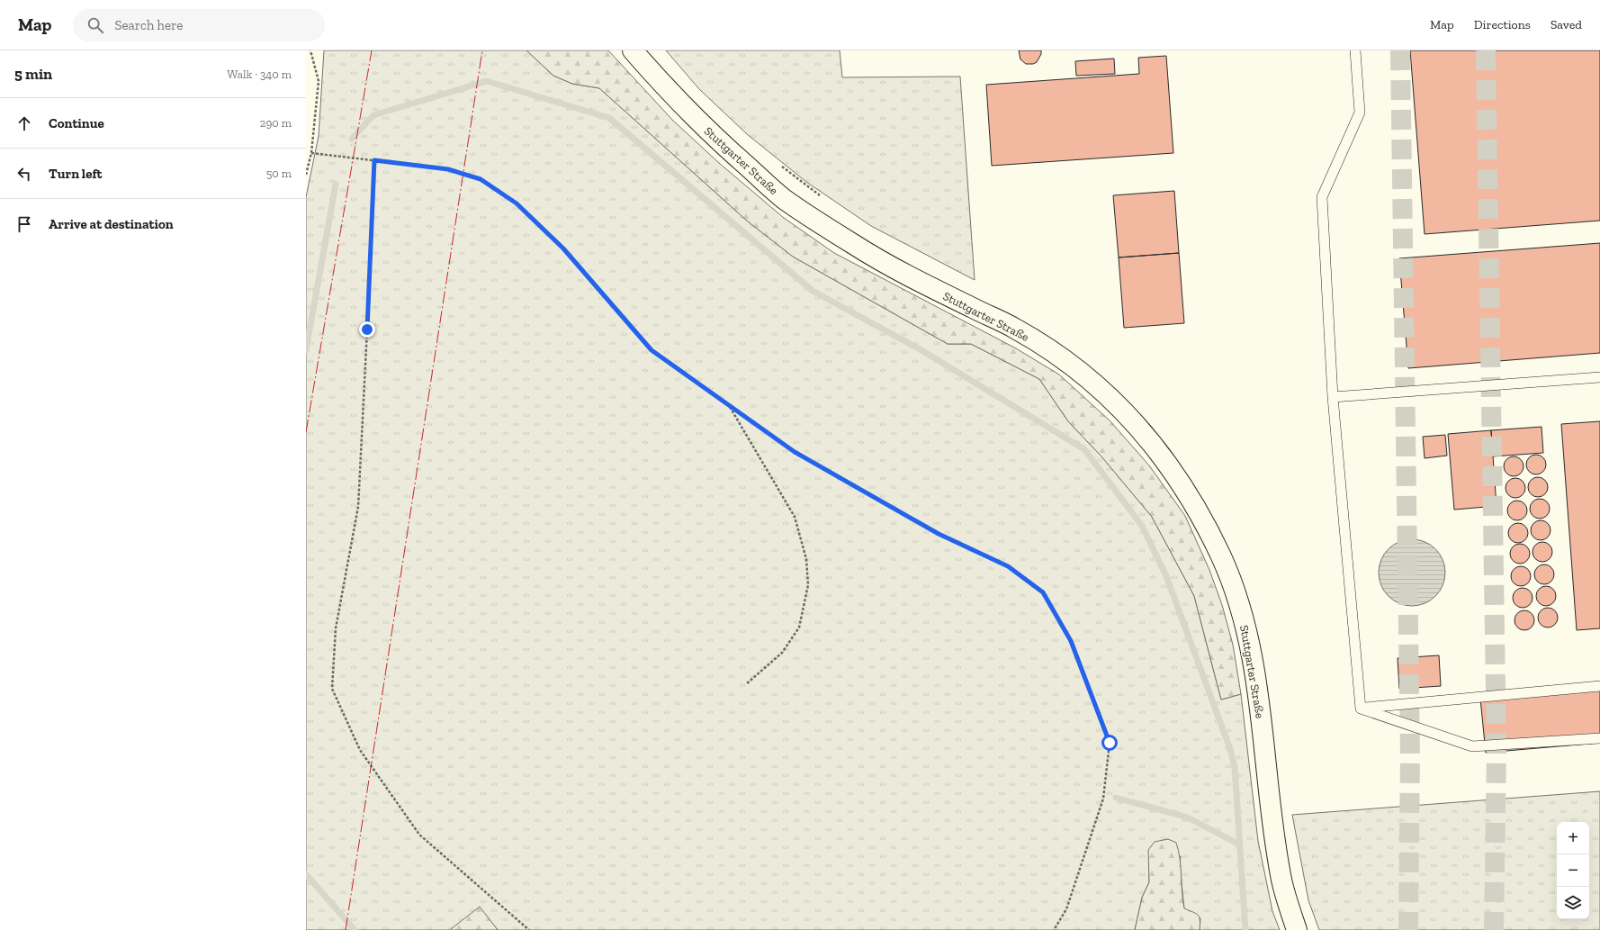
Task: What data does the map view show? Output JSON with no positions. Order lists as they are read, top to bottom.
{
  "streets": {
    "main road": ["Stuttgarter Straße"]
  },
  "page": {
    "header": "Map",
    "search": "Search here",
    "nav": ["Map", "Directions", "Saved"],
    "heading": ["5 min", "Walk · 340 m"],
    "list": [
      ["Continue", "290 m"],
      ["Turn left", "50 m"],
      "Arrive at destination"
    ],
    "map_buttons": ["+", "−"]
  }
}
